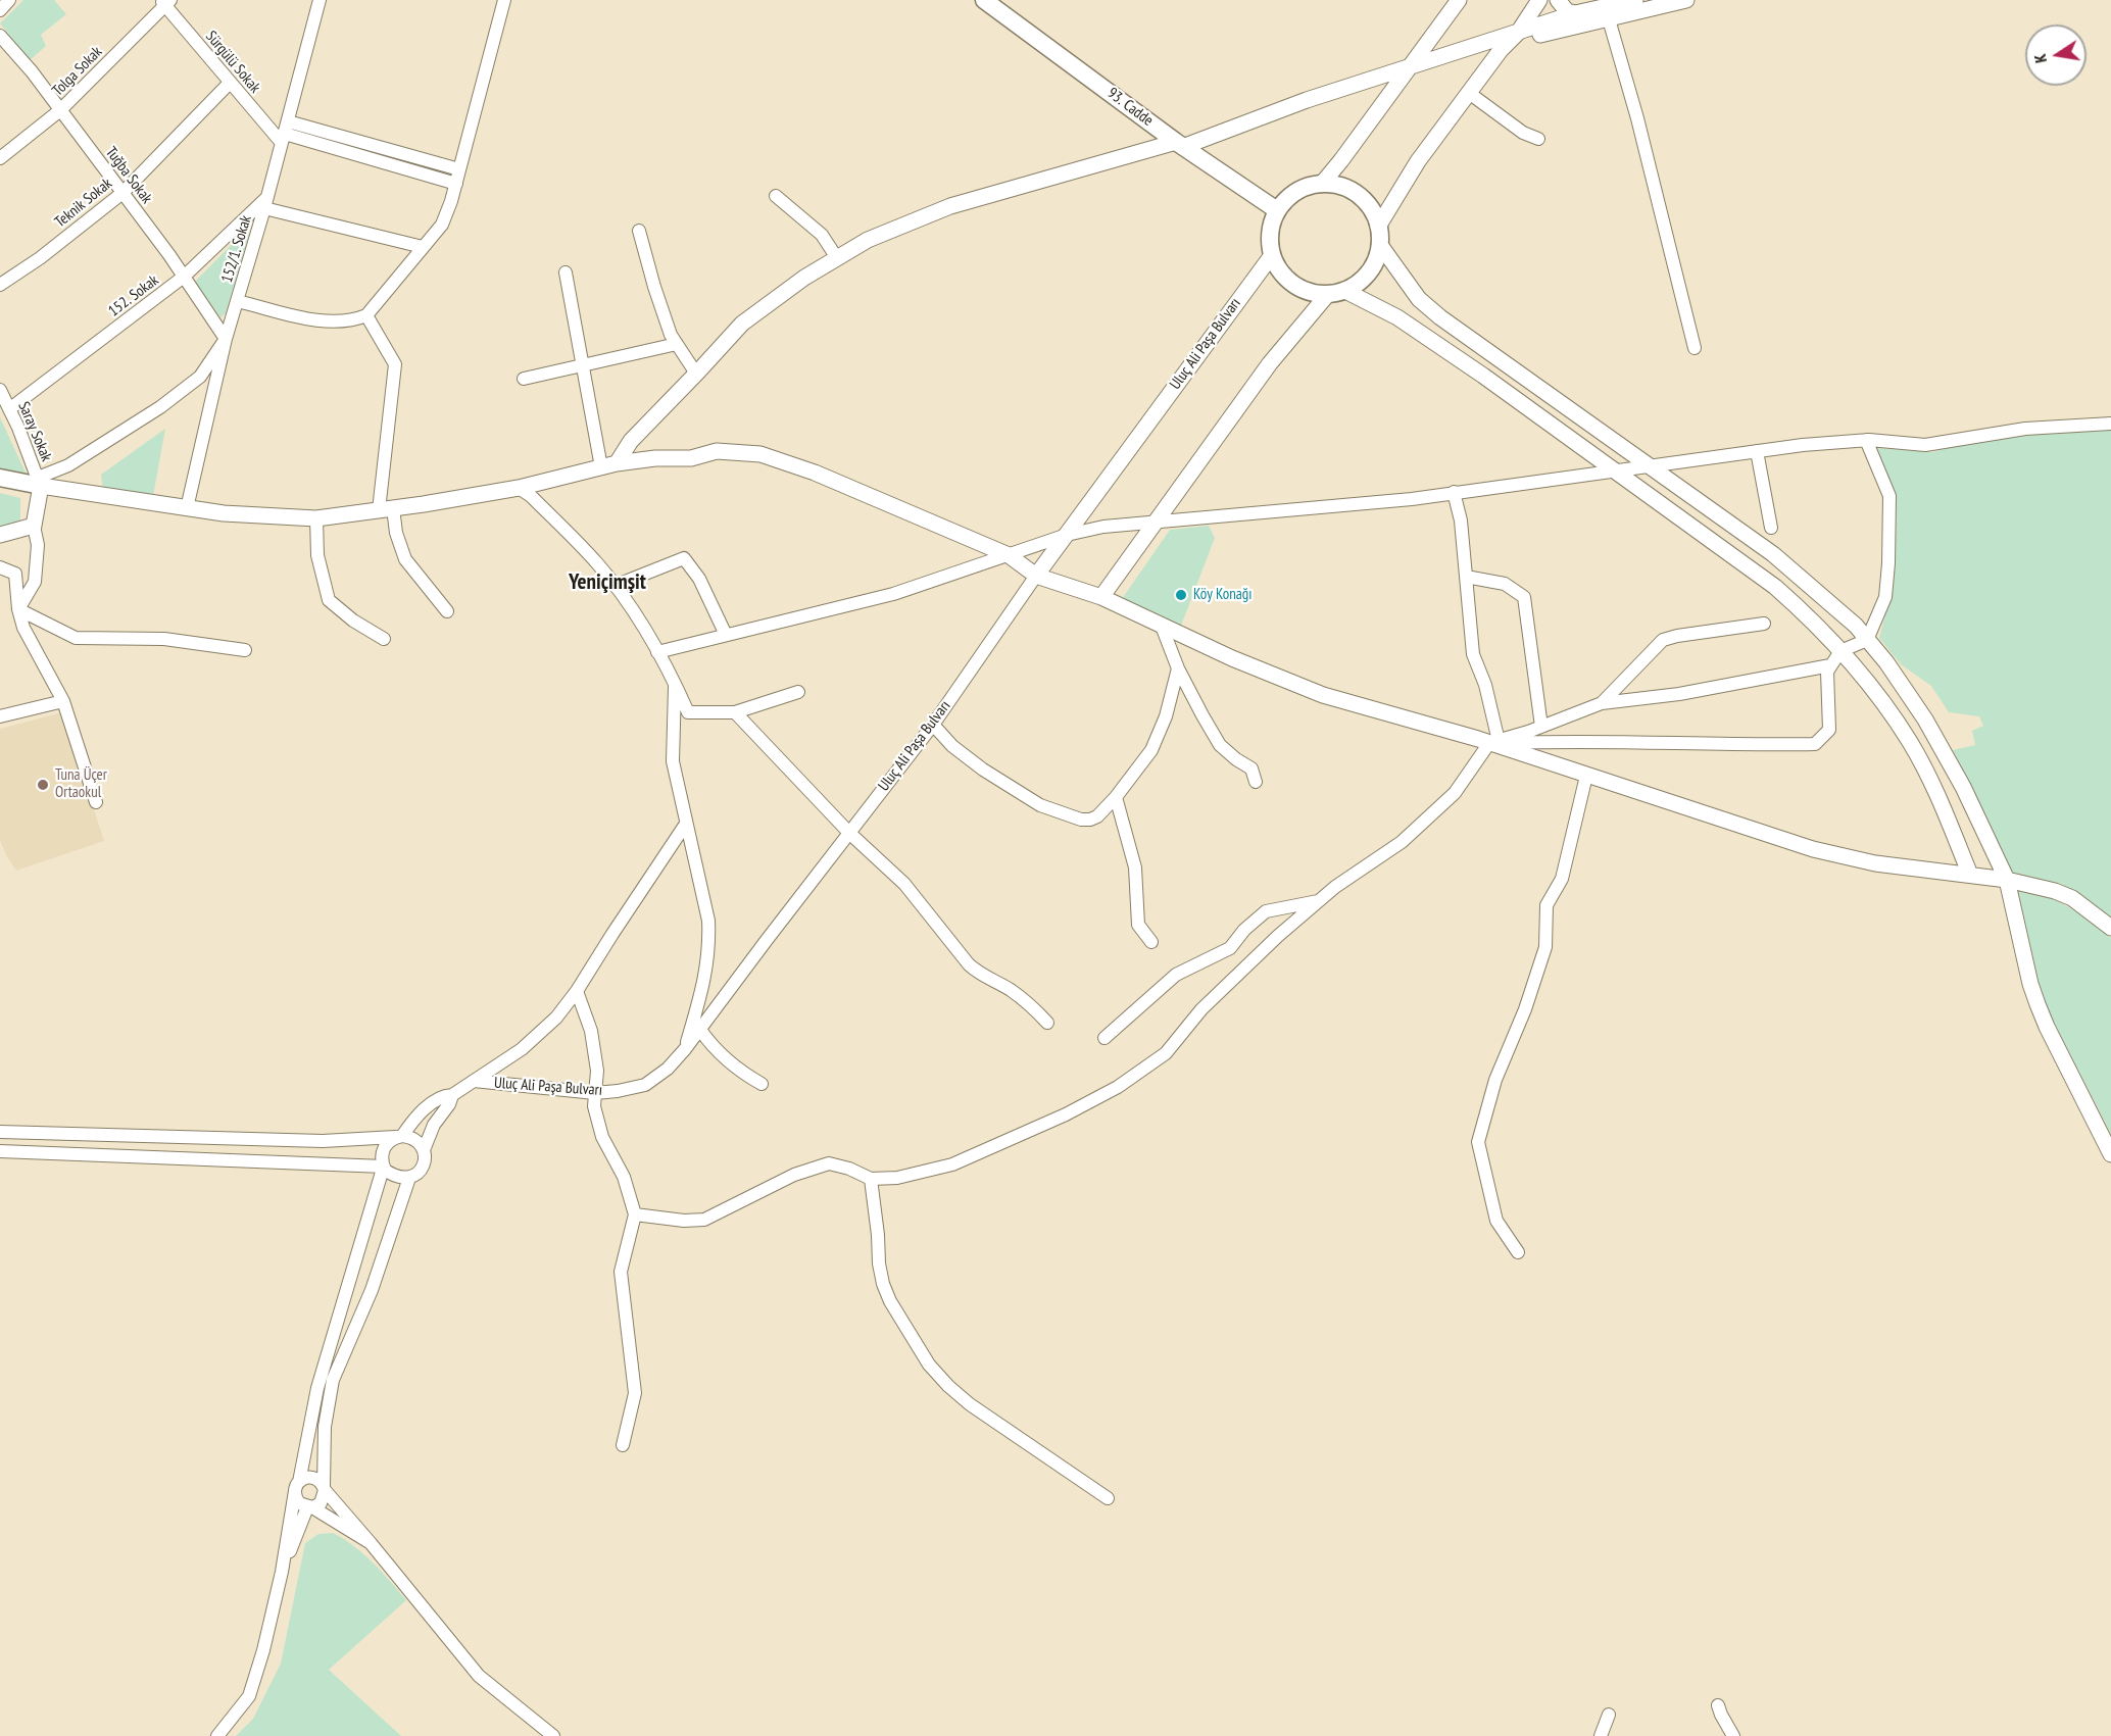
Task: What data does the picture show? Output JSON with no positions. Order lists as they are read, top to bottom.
{
  "streets": {
    "main road": ["93. Cadde"],
    "street": [
      "Sürgülü Sokak",
      "Tolga Sokak",
      "Tuğba Sokak",
      "Teknik Sokak",
      "152/1. Sokak",
      "152. Sokak",
      "Uluç Ali Paşa Bulvarı",
      "Saray Sokak"
    ]
  },
  "crossings": [
    ["Sürgülü Sokak", "Tolga Sokak"],
    ["Sürgülü Sokak", "Teknik Sokak"],
    ["Sürgülü Sokak", "152/1. Sokak"],
    ["Tolga Sokak", "Tuğba Sokak"],
    ["93. Cadde", "Uluç Ali Paşa Bulvarı"],
    ["Tuğba Sokak", "Teknik Sokak"],
    ["Tuğba Sokak", "152/1. Sokak"],
    ["Tuğba Sokak", "152. Sokak"],
    ["152/1. Sokak", "152. Sokak"],
    ["152. Sokak", "Saray Sokak"]
  ],
  "districts": ["Yeniçimşit"],
  "places": ["Köy Konağı", "Tuna Üçer Ortaokul"],
  "north": "left"
}
